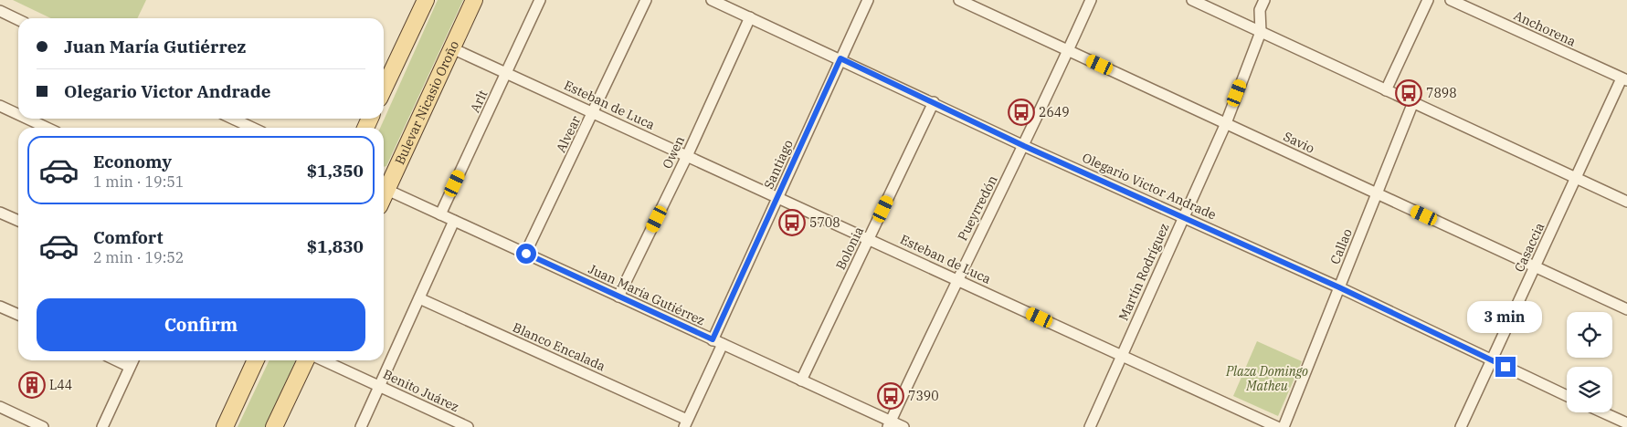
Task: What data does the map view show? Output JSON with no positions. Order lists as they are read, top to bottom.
{
  "streets": {
    "main road": ["Bulevar Nicasio Oroño"],
    "street": [
      "Anchorena",
      "Arlt",
      "Esteban de Luca",
      "Alvear",
      "Savio",
      "Owen",
      "Santiago",
      "Olegario Victor Andrade",
      "Pueyrredón",
      "Callao",
      "Casaccia",
      "Bolonia",
      "Martín Rodríguez",
      "Juan María Gutiérrez",
      "Blanco Encalada",
      "Benito Juárez"
    ]
  },
  "crossings": [
    ["Anchorena", "Casaccia"],
    ["Arlt", "Esteban de Luca"],
    ["Arlt", "Juan María Gutiérrez"],
    ["Bulevar Nicasio Oroño", "Esteban de Luca"],
    ["Esteban de Luca", "Alvear"],
    ["Esteban de Luca", "Owen"],
    ["Esteban de Luca", "Santiago"],
    ["Esteban de Luca", "Pueyrredón"],
    ["Esteban de Luca", "Bolonia"],
    ["Esteban de Luca", "Martín Rodríguez"],
    ["Alvear", "Juan María Gutiérrez"],
    ["Savio", "Pueyrredón"],
    ["Savio", "Callao"],
    ["Savio", "Casaccia"],
    ["Savio", "Martín Rodríguez"],
    ["Owen", "Olegario Victor Andrade"],
    ["Owen", "Juan María Gutiérrez"],
    ["Santiago", "Olegario Victor Andrade"],
    ["Santiago", "Juan María Gutiérrez"],
    ["Santiago", "Blanco Encalada"],
    ["Olegario Victor Andrade", "Pueyrredón"],
    ["Olegario Victor Andrade", "Callao"],
    ["Olegario Victor Andrade", "Casaccia"],
    ["Olegario Victor Andrade", "Bolonia"],
    ["Olegario Victor Andrade", "Martín Rodríguez"],
    ["Pueyrredón", "Juan María Gutiérrez"],
    ["Bolonia", "Juan María Gutiérrez"]
  ],
  "parks": ["Plaza Domingo Matheu"],
  "places": {
    "bus stop": [
      "7898",
      "2649",
      "5708",
      "7390"
    ],
    "building": ["L44"]
  },
  "page": {
    "banner": ["Juan María Gutiérrez", "Olegario Victor Andrade"],
    "list": [
      {
        "name": "Economy",
        "note": "1 min · 19:51",
        "value": "$1,350"
      },
      {
        "name": "Comfort",
        "note": "2 min · 19:52",
        "value": "$1,830"
      }
    ],
    "buttons": "Confirm",
    "bubble": "3 min"
  }
}
